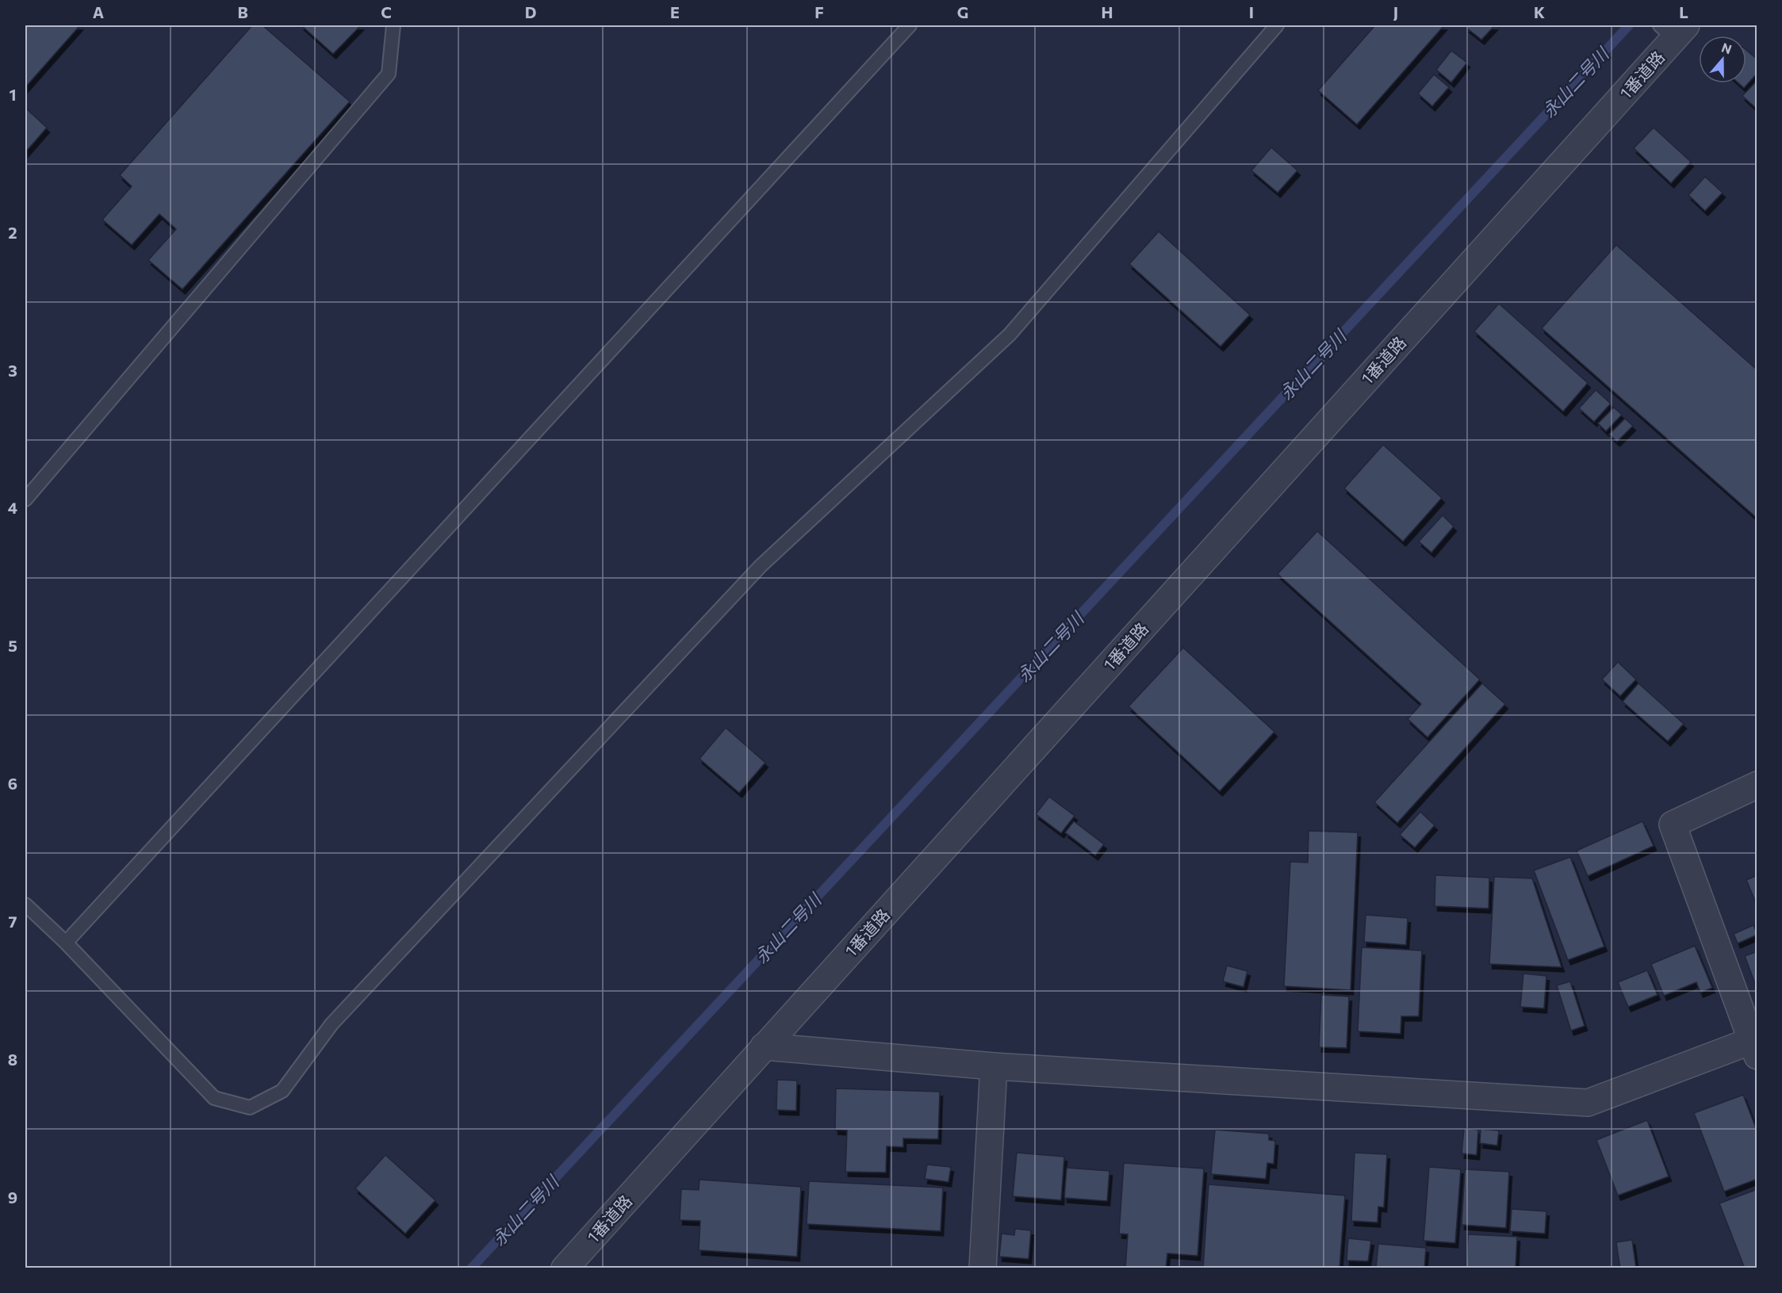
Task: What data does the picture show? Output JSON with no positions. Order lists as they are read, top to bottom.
{
  "streets": {
    "street": ["1番道路"]
  },
  "water": ["永山二号川"],
  "north": "top",
  "grid": {
    "columns": [
      "A",
      "B",
      "C",
      "D",
      "E",
      "F",
      "G",
      "H",
      "I",
      "J",
      "K",
      "L"
    ],
    "rows": [
      "1",
      "2",
      "3",
      "4",
      "5",
      "6",
      "7",
      "8",
      "9"
    ]
  }
}
